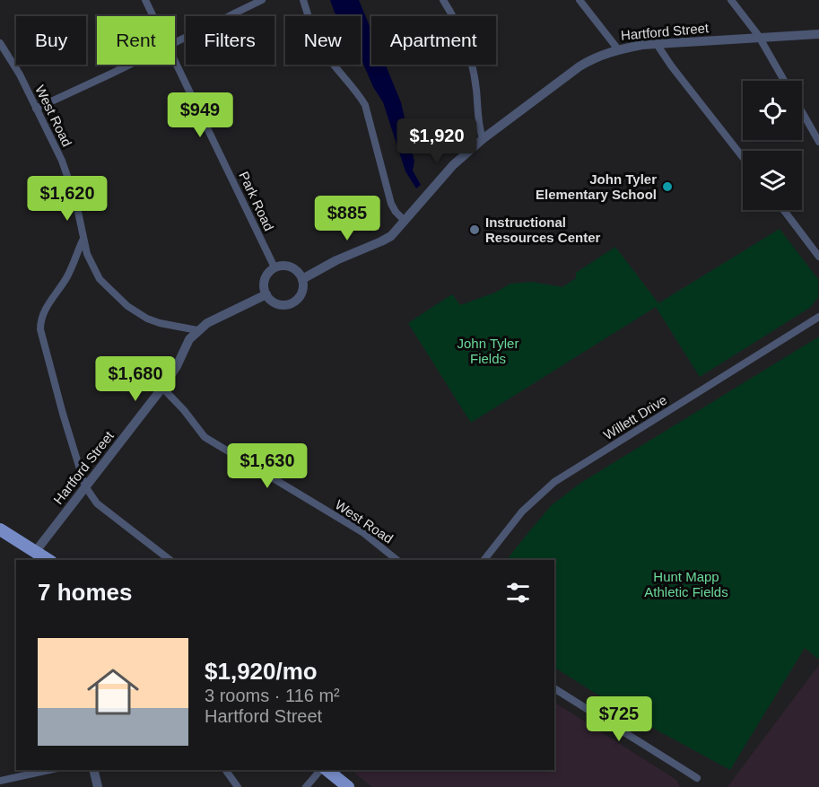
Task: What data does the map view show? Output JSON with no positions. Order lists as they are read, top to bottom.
{
  "streets": {
    "street": [
      "Hartford Street",
      "West Road",
      "Park Road",
      "Willett Drive"
    ]
  },
  "crossings": [
    ["Hartford Street", "West Road"],
    ["Hartford Street", "Park Road"]
  ],
  "parks": ["John Tyler Fields", "Hunt Mapp Athletic Fields"],
  "places": ["John Tyler Elementary School", "Instructional Resources Center"],
  "page": {
    "chip": [
      "Buy",
      "Rent",
      "Filters",
      "New",
      "Apartment"
    ],
    "price": [
      "$949",
      "$1,920",
      "$1,620",
      "$885",
      "$1,680",
      "$1,630",
      "$725"
    ],
    "heading": "7 homes",
    "list": [
      {
        "name": "$1,920/mo",
        "note": "3 rooms · 116 m² · Hartford Street"
      }
    ]
  }
}
